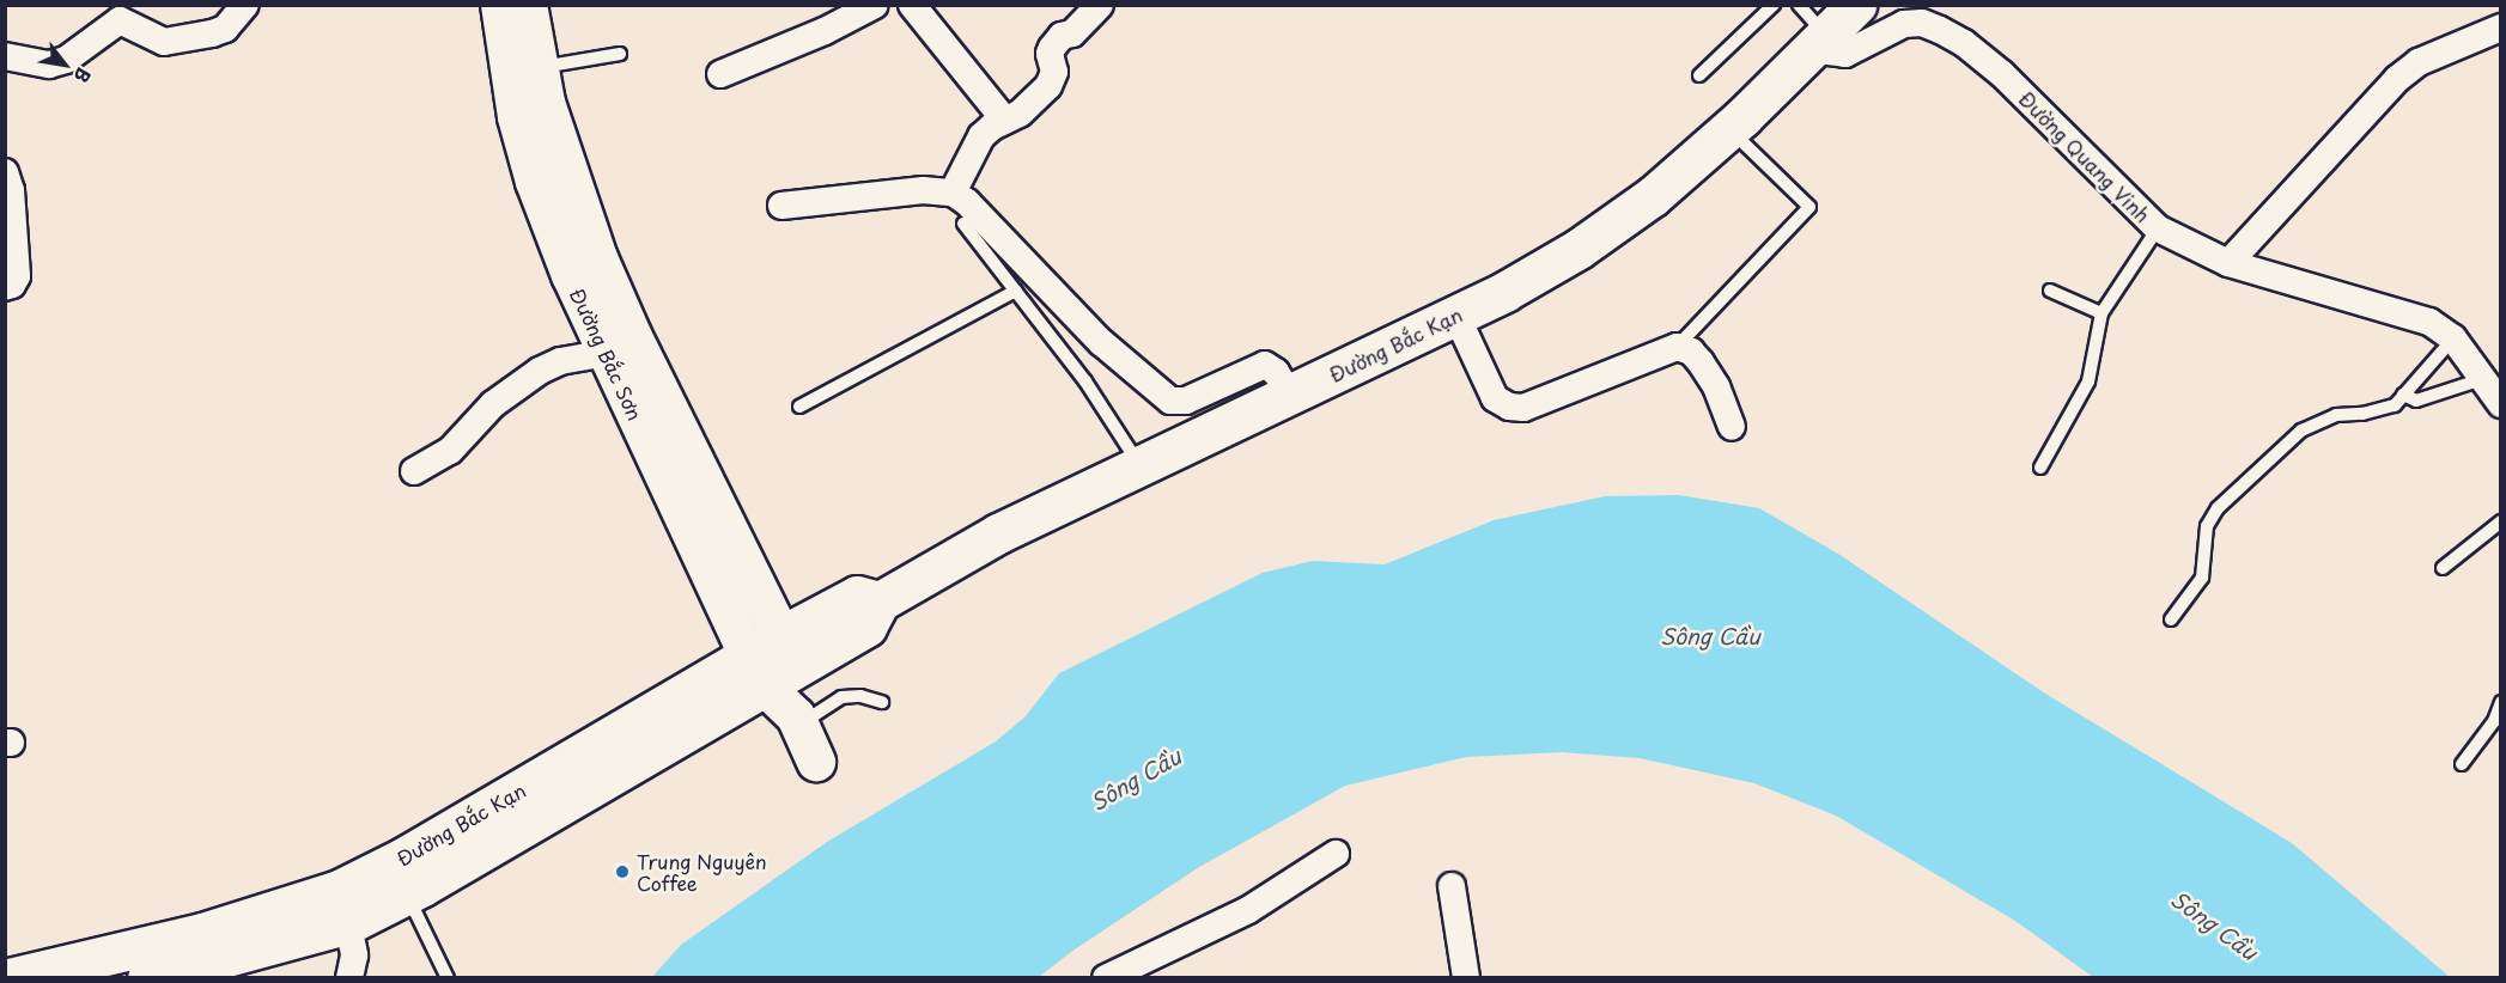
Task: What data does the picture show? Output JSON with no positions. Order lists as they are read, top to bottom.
{
  "streets": {
    "highway": ["Đường Bắc Kạn"],
    "main road": ["Đường Bắc Sơn"],
    "street": ["Đường Quang Vinh"]
  },
  "crossings": [
    ["Đường Quang Vinh", "Đường Bắc Kạn"],
    ["Đường Bắc Kạn", "Đường Bắc Sơn"]
  ],
  "water": ["Sông Cầu"],
  "places": ["Trung Nguyên Coffee"],
  "north": "bottom right"
}
